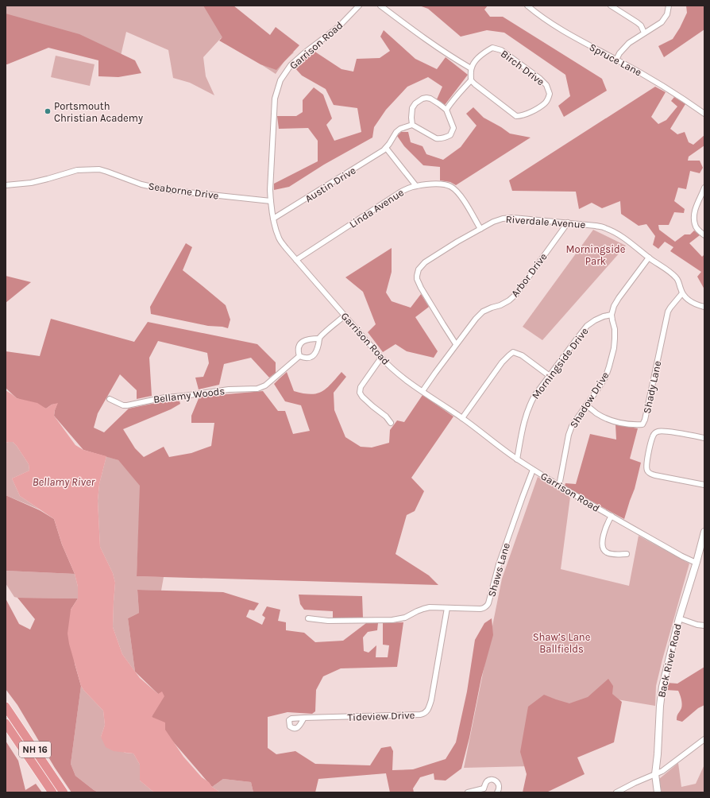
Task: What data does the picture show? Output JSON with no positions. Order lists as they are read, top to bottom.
{
  "streets": {
    "highway": ["NH 16"],
    "street": [
      "Garrison Road",
      "Spruce Lane",
      "Birch Drive",
      "Austin Drive",
      "Seaborne Drive",
      "Linda Avenue",
      "Riverdale Avenue",
      "Arbor Drive",
      "Morningside Drive",
      "Shady Lane",
      "Bellamy Woods",
      "Shadow Drive",
      "Shaws Lane",
      "Back River Road",
      "Tideview Drive"
    ]
  },
  "crossings": [
    ["Garrison Road", "Austin Drive"],
    ["Garrison Road", "Seaborne Drive"],
    ["Garrison Road", "Linda Avenue"],
    ["Garrison Road", "Arbor Drive"],
    ["Garrison Road", "Morningside Drive"],
    ["Garrison Road", "Shadow Drive"],
    ["Garrison Road", "Shaws Lane"],
    ["Garrison Road", "Back River Road"],
    ["Linda Avenue", "Riverdale Avenue"],
    ["Riverdale Avenue", "Arbor Drive"],
    ["Morningside Drive", "Shadow Drive"],
    ["Shady Lane", "Shadow Drive"],
    ["Shaws Lane", "Tideview Drive"]
  ],
  "water": ["Bellamy River"],
  "parks": ["Morningside Park", "Shaw’s Lane Ballfields"],
  "places": ["Portsmouth Christian Academy"]
}
